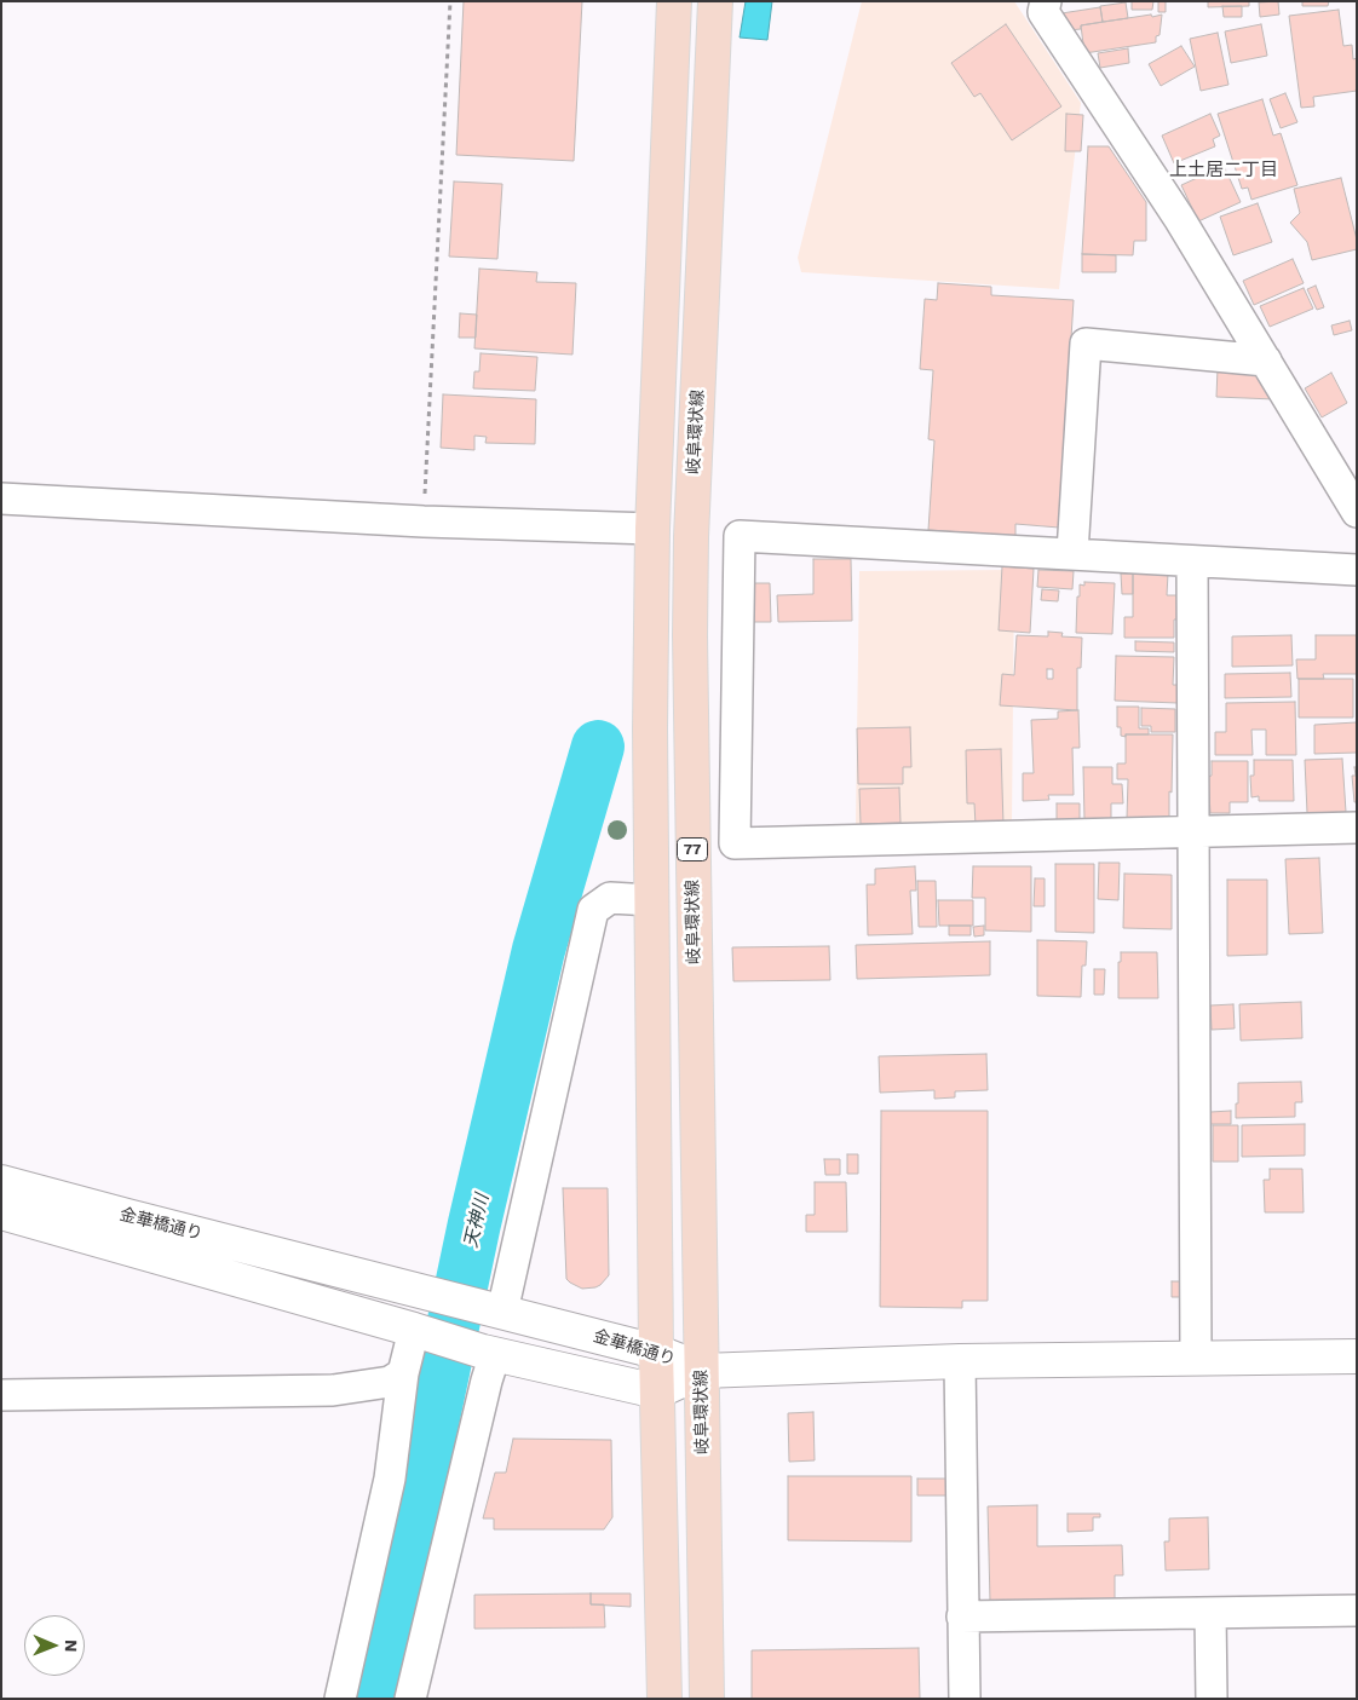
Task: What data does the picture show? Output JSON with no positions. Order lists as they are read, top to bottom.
{
  "streets": {
    "main road": ["岐阜環状線", "77"],
    "street": ["金華橋通り"]
  },
  "crossings": [
    ["岐阜環状線", "金華橋通り"]
  ],
  "districts": ["上土居二丁目"],
  "water": ["天神川"],
  "north": "right"
}
